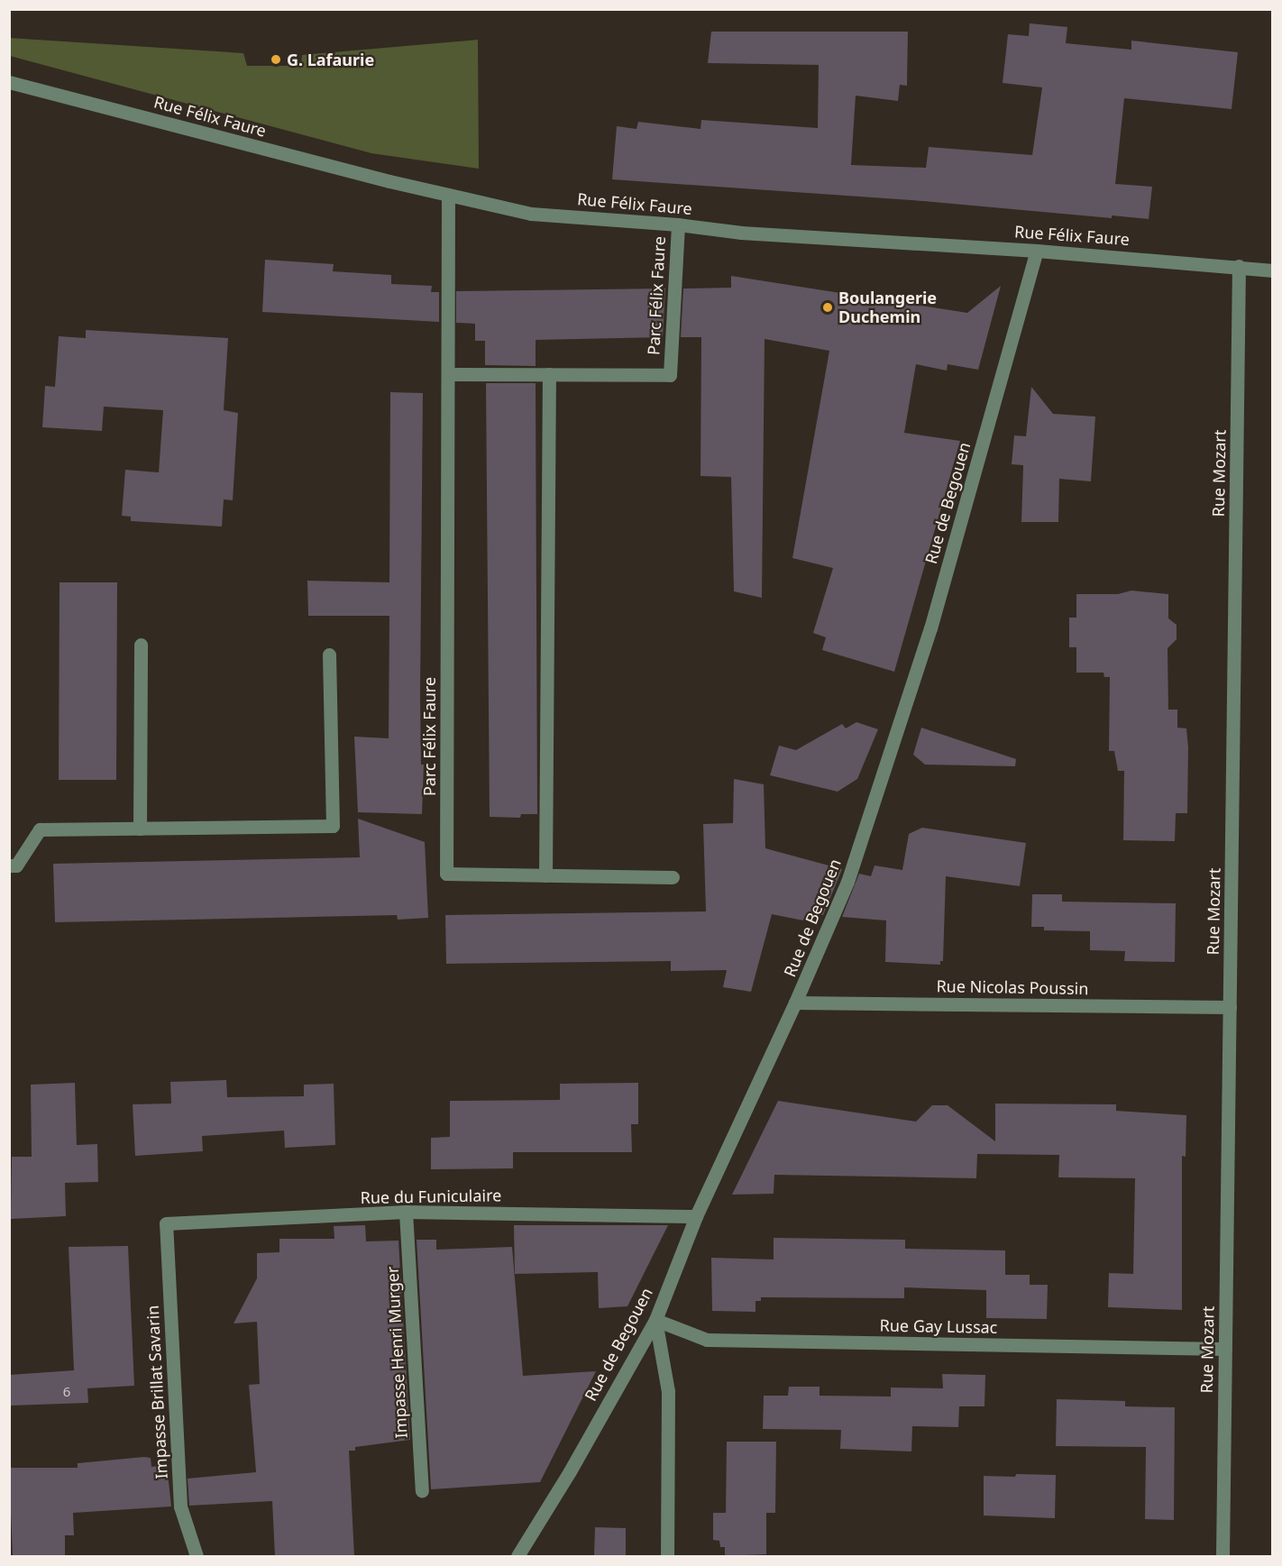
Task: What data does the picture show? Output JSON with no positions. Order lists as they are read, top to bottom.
{
  "streets": {
    "street": [
      "Rue Félix Faure",
      "Parc Félix Faure",
      "Rue Mozart",
      "Rue de Begouen",
      "Rue Nicolas Poussin",
      "Rue du Funiculaire",
      "Rue Gay Lussac",
      "Impasse Henri Murger",
      "Impasse Brillat Savarin"
    ]
  },
  "crossings": [
    ["Rue Félix Faure", "Parc Félix Faure"],
    ["Rue Félix Faure", "Rue Mozart"],
    ["Rue Félix Faure", "Rue de Begouen"],
    ["Rue Mozart", "Rue Nicolas Poussin"],
    ["Rue Mozart", "Rue Gay Lussac"],
    ["Rue de Begouen", "Rue Nicolas Poussin"],
    ["Rue de Begouen", "Rue du Funiculaire"],
    ["Rue de Begouen", "Rue Gay Lussac"],
    ["Rue du Funiculaire", "Impasse Henri Murger"],
    ["Rue du Funiculaire", "Impasse Brillat Savarin"]
  ],
  "places": ["G. Lafaurie", "Boulangerie Duchemin"],
  "house_numbers": ["6"]
}
